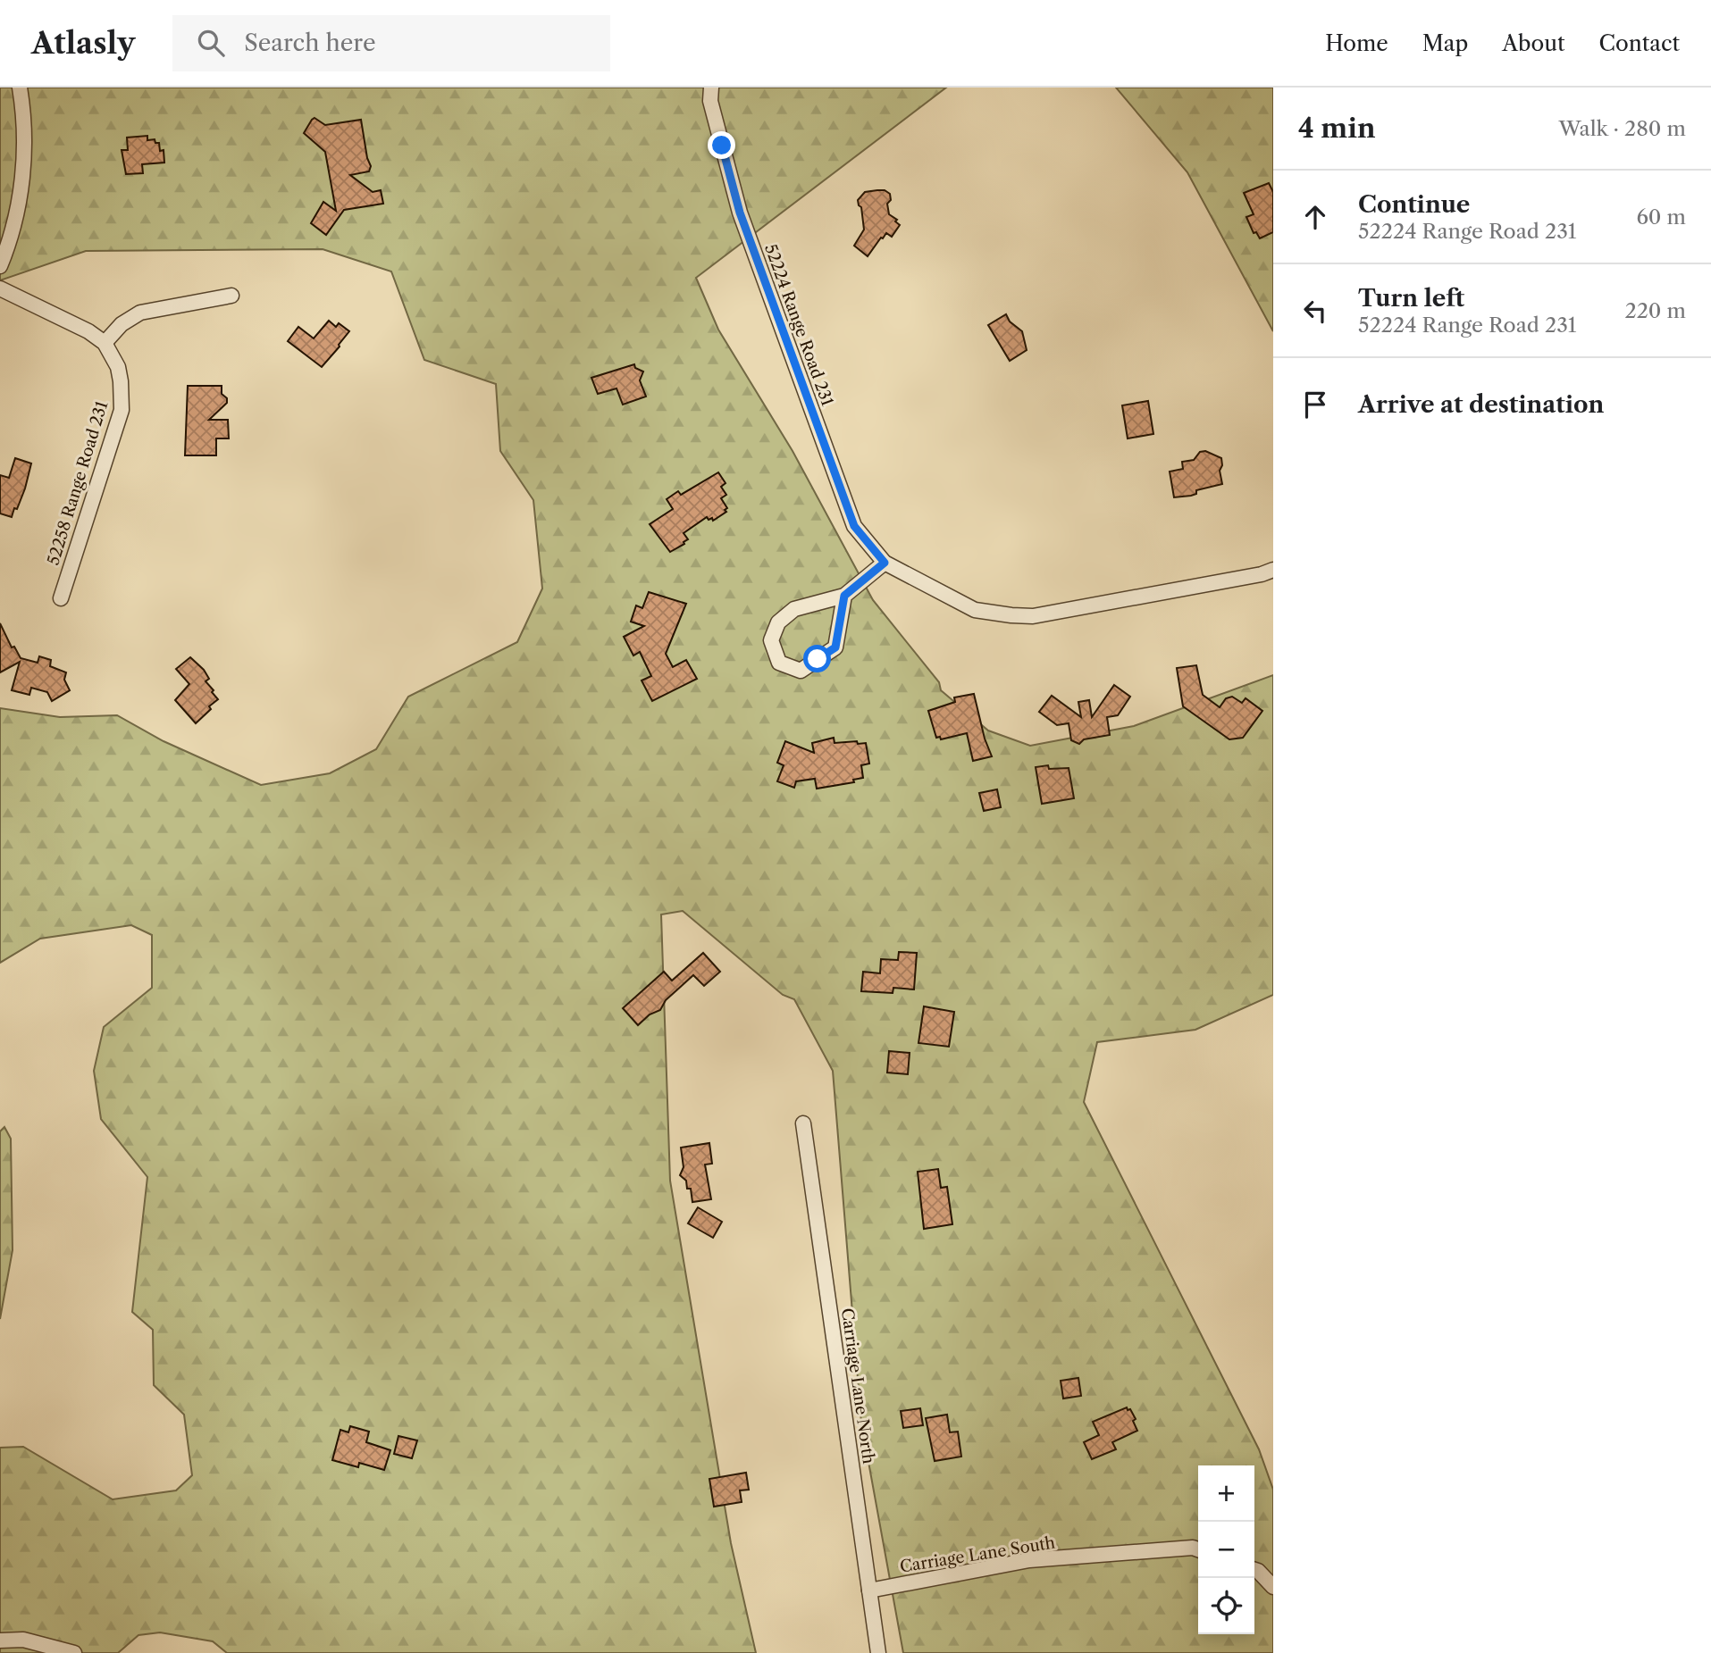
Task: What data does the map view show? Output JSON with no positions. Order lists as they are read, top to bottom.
{
  "streets": {
    "street": [
      "52224 Range Road 231",
      "52258 Range Road 231",
      "Carriage Lane North",
      "Carriage Lane South"
    ]
  },
  "crossings": [
    ["Carriage Lane North", "Carriage Lane South"]
  ],
  "page": {
    "header": "Atlasly",
    "search": "Search here",
    "nav": [
      "Home",
      "Map",
      "About",
      "Contact"
    ],
    "heading": ["4 min", "Walk · 280 m"],
    "list": [
      ["Continue", "52224 Range Road 231", "60 m"],
      ["Turn left", "52224 Range Road 231", "220 m"],
      "Arrive at destination"
    ],
    "map_buttons": ["+", "−"]
  }
}
